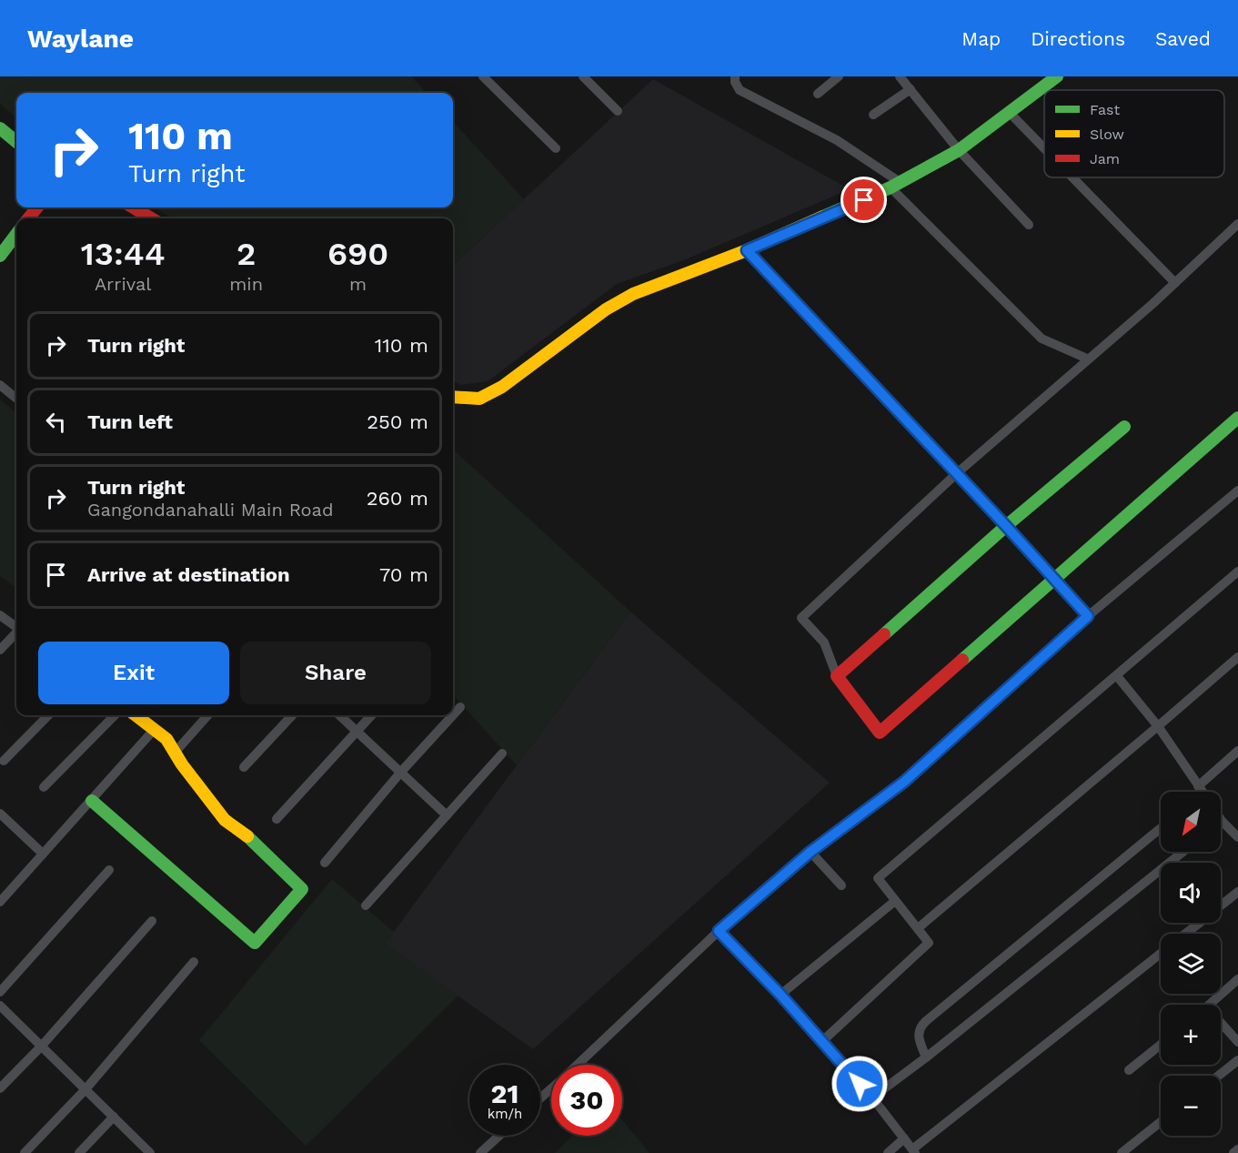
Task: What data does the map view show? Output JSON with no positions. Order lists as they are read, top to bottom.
{
  "legend": ["Fast", "Slow", "Jam"],
  "north": "bottom left",
  "page": {
    "header": "Waylane",
    "nav": ["Map", "Directions", "Saved"],
    "turn": ["110 m", "Turn right"],
    "eta": [
      "13:44",
      "Arrival",
      "2",
      "min",
      "690",
      "m"
    ],
    "list": [
      {
        "name": "Turn right",
        "value": "110 m"
      },
      {
        "name": "Turn left",
        "value": "250 m"
      },
      {
        "name": "Turn right",
        "note": "Gangondanahalli Main Road",
        "value": "260 m"
      },
      {
        "name": "Arrive at destination",
        "value": "70 m"
      }
    ],
    "buttons": ["Exit", "Share"],
    "map_buttons": ["+", "−"],
    "speed": "21 km/h",
    "limit": "30"
  }
}
